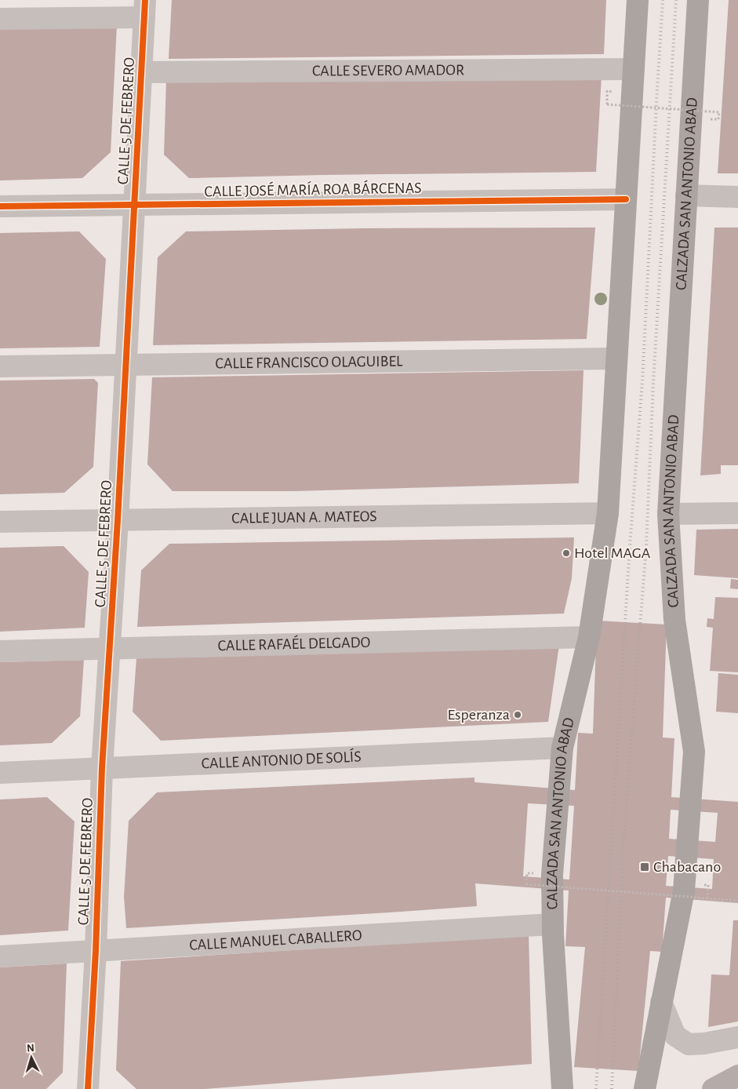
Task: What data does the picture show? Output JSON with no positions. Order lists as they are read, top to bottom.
{
  "streets": {
    "highway": ["CALZADA SAN ANTONIO ABAD"],
    "street": [
      "CALLE SEVERO AMADOR",
      "CALLE 5 DE FEBRERO",
      "CALLE JOSÉ MARÍA ROA BÁRCENAS",
      "CALLE FRANCISCO OLAGUIBEL",
      "CALLE JUAN A. MATEOS",
      "CALLE RAFAÉL DELGADO",
      "CALLE ANTONIO DE SOLÍS",
      "CALLE MANUEL CABALLERO"
    ]
  },
  "crossings": [
    ["CALLE SEVERO AMADOR", "CALLE 5 DE FEBRERO"],
    ["CALLE SEVERO AMADOR", "CALZADA SAN ANTONIO ABAD"],
    ["CALLE 5 DE FEBRERO", "CALLE JOSÉ MARÍA ROA BÁRCENAS"],
    ["CALLE 5 DE FEBRERO", "CALLE FRANCISCO OLAGUIBEL"],
    ["CALLE 5 DE FEBRERO", "CALLE JUAN A. MATEOS"],
    ["CALLE 5 DE FEBRERO", "CALLE RAFAÉL DELGADO"],
    ["CALLE 5 DE FEBRERO", "CALLE ANTONIO DE SOLÍS"],
    ["CALLE 5 DE FEBRERO", "CALLE MANUEL CABALLERO"],
    ["CALLE JOSÉ MARÍA ROA BÁRCENAS", "CALZADA SAN ANTONIO ABAD"],
    ["CALZADA SAN ANTONIO ABAD", "CALLE FRANCISCO OLAGUIBEL"],
    ["CALZADA SAN ANTONIO ABAD", "CALLE JUAN A. MATEOS"],
    ["CALZADA SAN ANTONIO ABAD", "CALLE RAFAÉL DELGADO"],
    ["CALZADA SAN ANTONIO ABAD", "CALLE ANTONIO DE SOLÍS"],
    ["CALZADA SAN ANTONIO ABAD", "CALLE MANUEL CABALLERO"]
  ],
  "places": {
    "other": ["Hotel MAGA", "Esperanza"],
    "transit": ["Chabacano"]
  },
  "north": "top"
}
